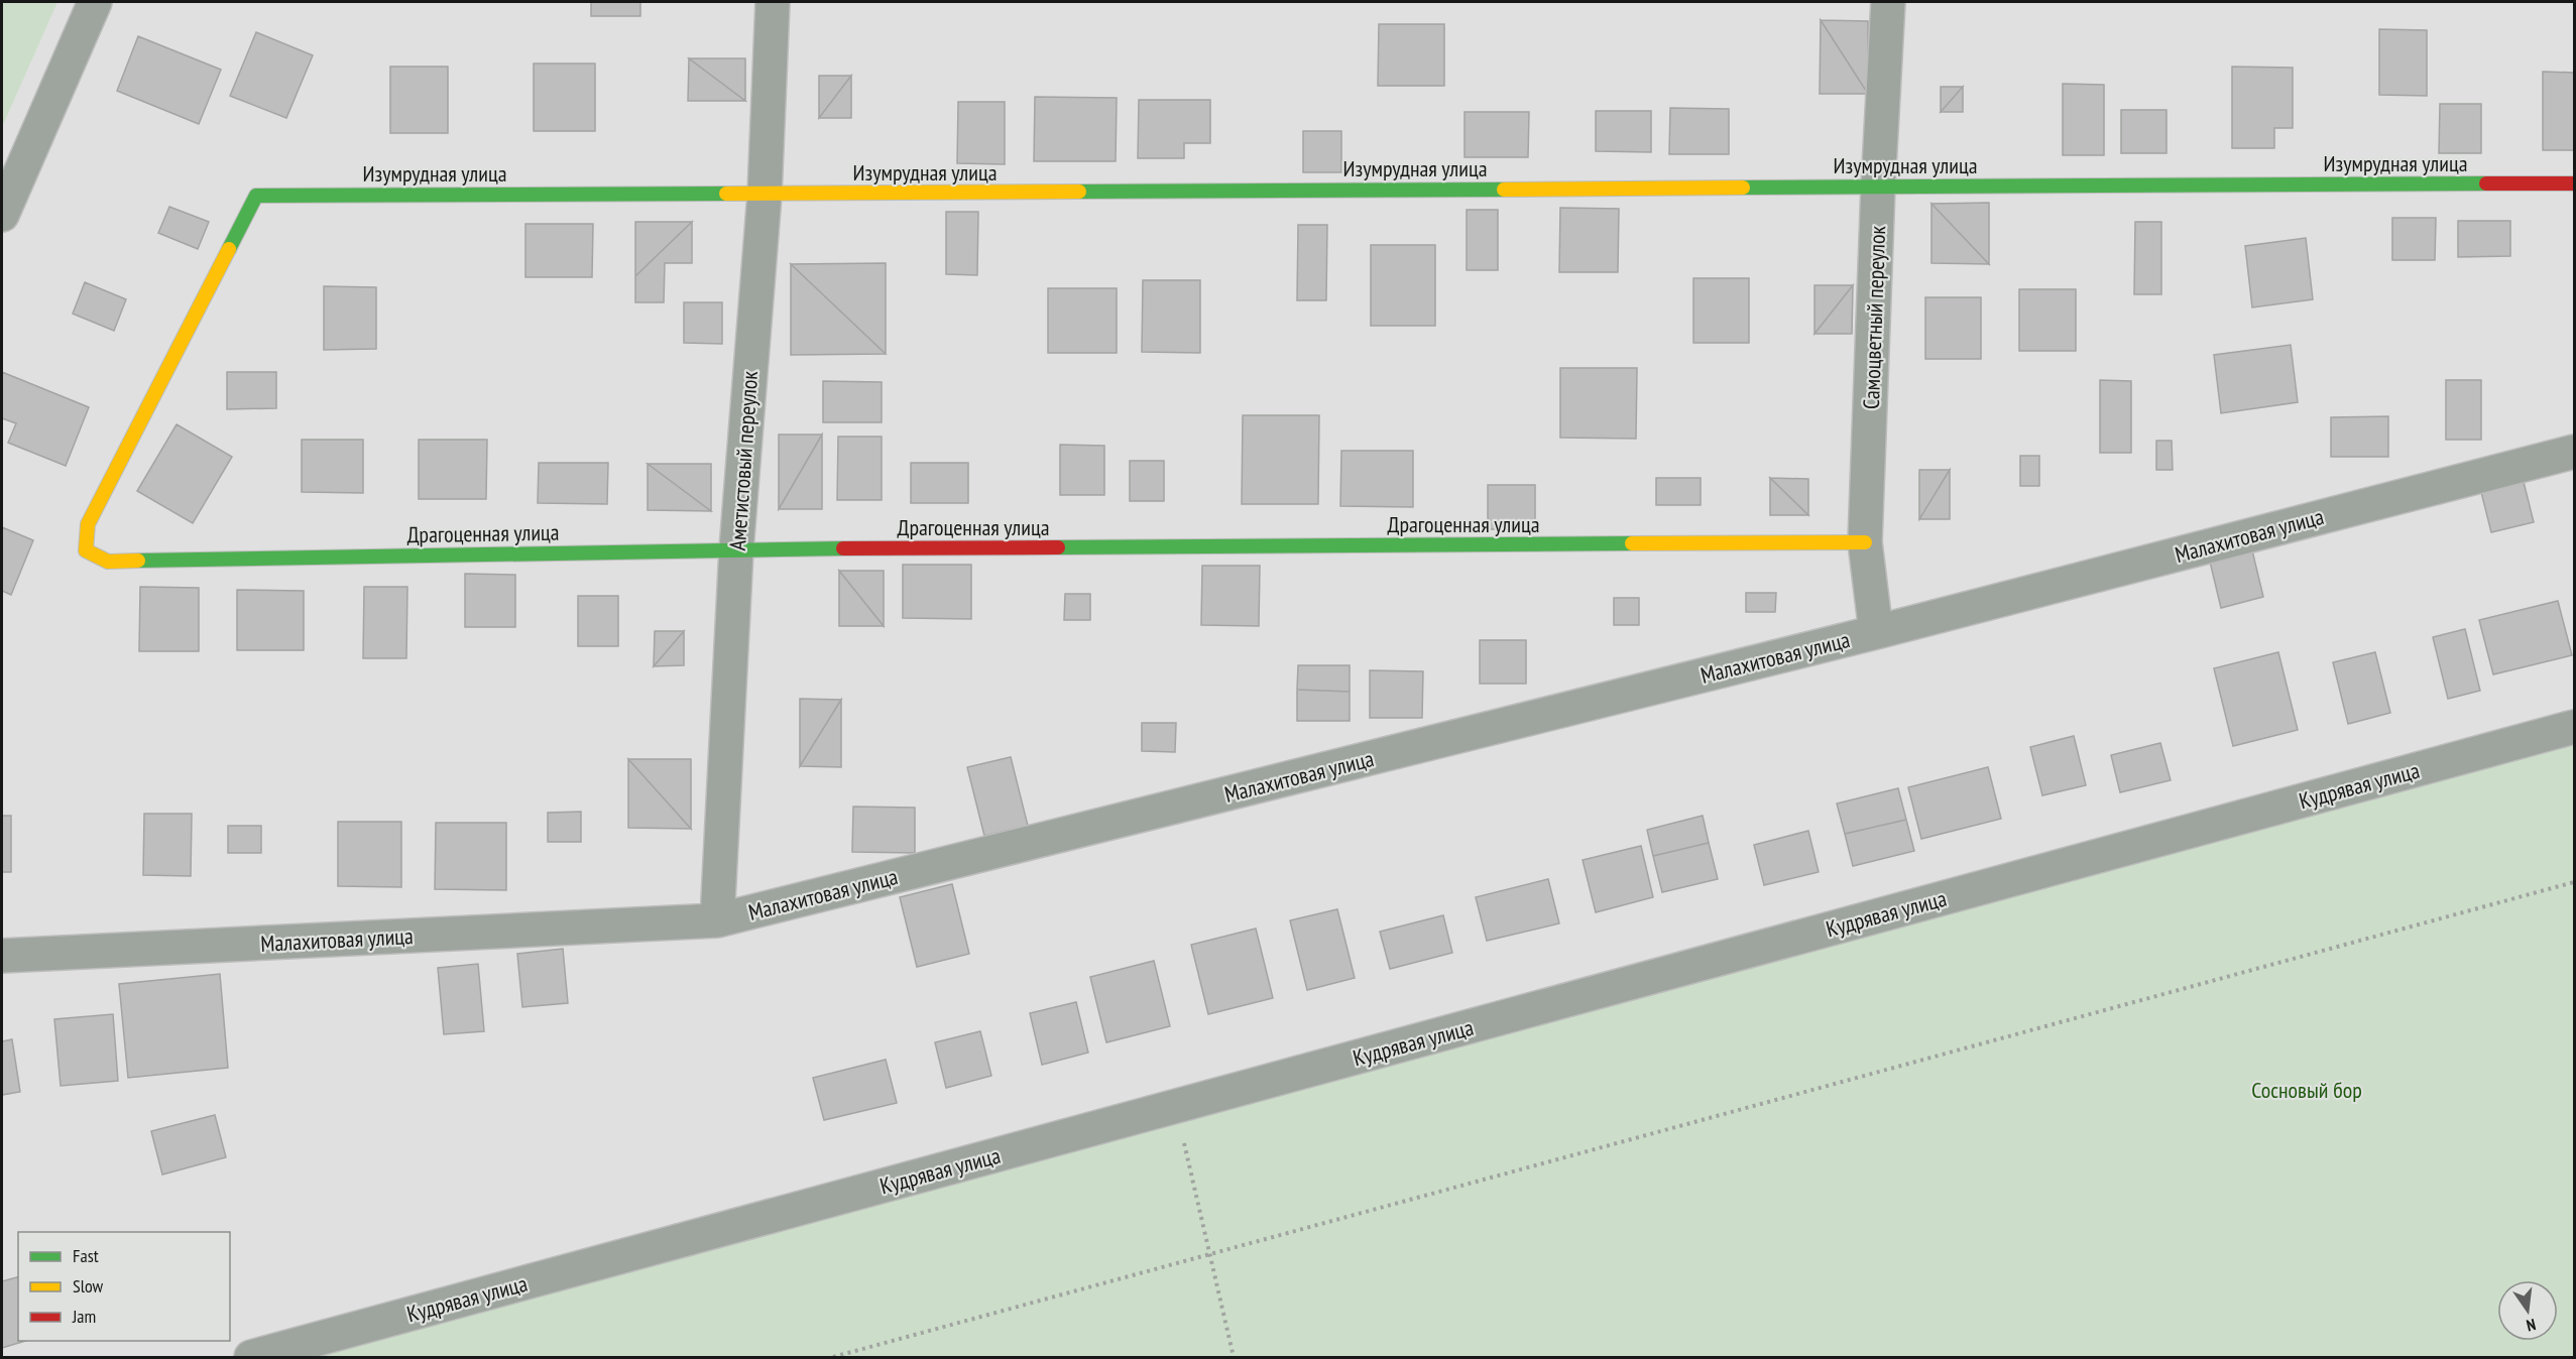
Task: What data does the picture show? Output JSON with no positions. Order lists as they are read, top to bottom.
{
  "streets": {
    "street": [
      "Изумрудная улица",
      "Самоцветный переулок",
      "Аметистовый переулок",
      "Драгоценная улица",
      "Малахитовая улица",
      "Кудрявая улица"
    ]
  },
  "crossings": [
    ["Изумрудная улица", "Самоцветный переулок"],
    ["Изумрудная улица", "Аметистовый переулок"],
    ["Изумрудная улица", "Драгоценная улица"],
    ["Самоцветный переулок", "Драгоценная улица"],
    ["Самоцветный переулок", "Малахитовая улица"],
    ["Аметистовый переулок", "Драгоценная улица"],
    ["Аметистовый переулок", "Малахитовая улица"]
  ],
  "parks": ["Сосновый бор"],
  "legend": ["Fast", "Slow", "Jam"],
  "north": "bottom"
}
